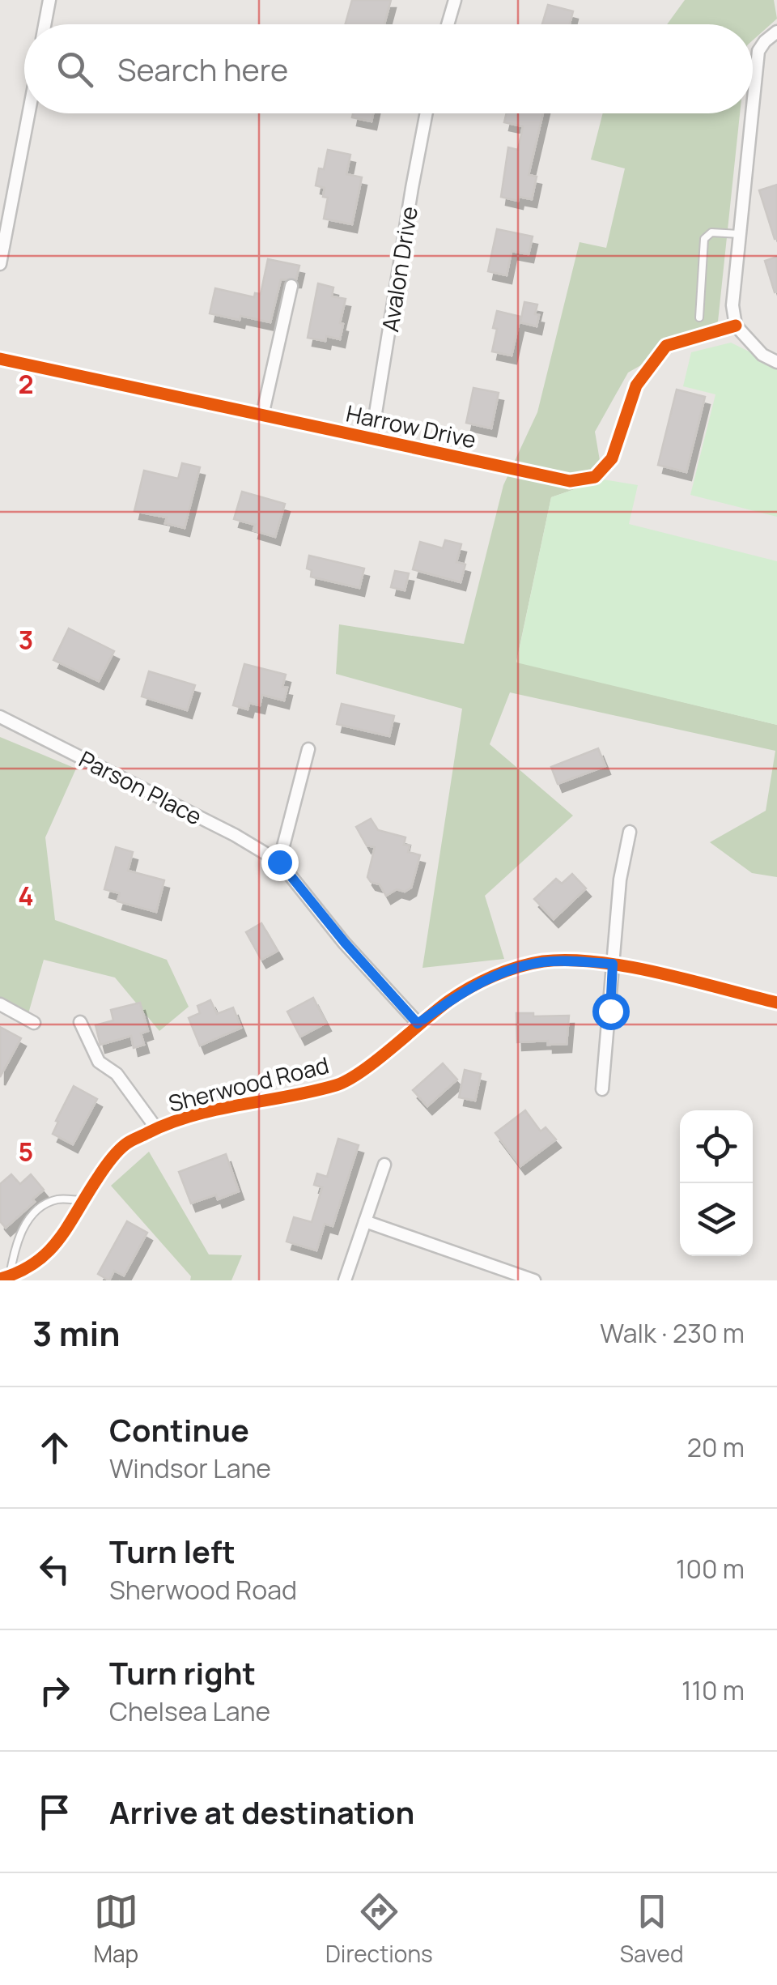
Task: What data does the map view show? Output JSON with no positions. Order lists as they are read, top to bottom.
{
  "streets": {
    "street": [
      "Avalon Drive",
      "Harrow Drive",
      "Parson Place",
      "Sherwood Road"
    ]
  },
  "crossings": [
    ["Avalon Drive", "Harrow Drive"]
  ],
  "page": {
    "search": "Search here",
    "heading": ["3 min", "Walk · 230 m"],
    "list": [
      ["Continue", "Windsor Lane", "20 m"],
      ["Turn left", "Sherwood Road", "100 m"],
      ["Turn right", "Chelsea Lane", "110 m"],
      "Arrive at destination"
    ],
    "nav": ["Map", "Directions", "Saved"]
  },
  "grid": {
    "rows": [
      "2",
      "3",
      "4",
      "5"
    ]
  }
}
